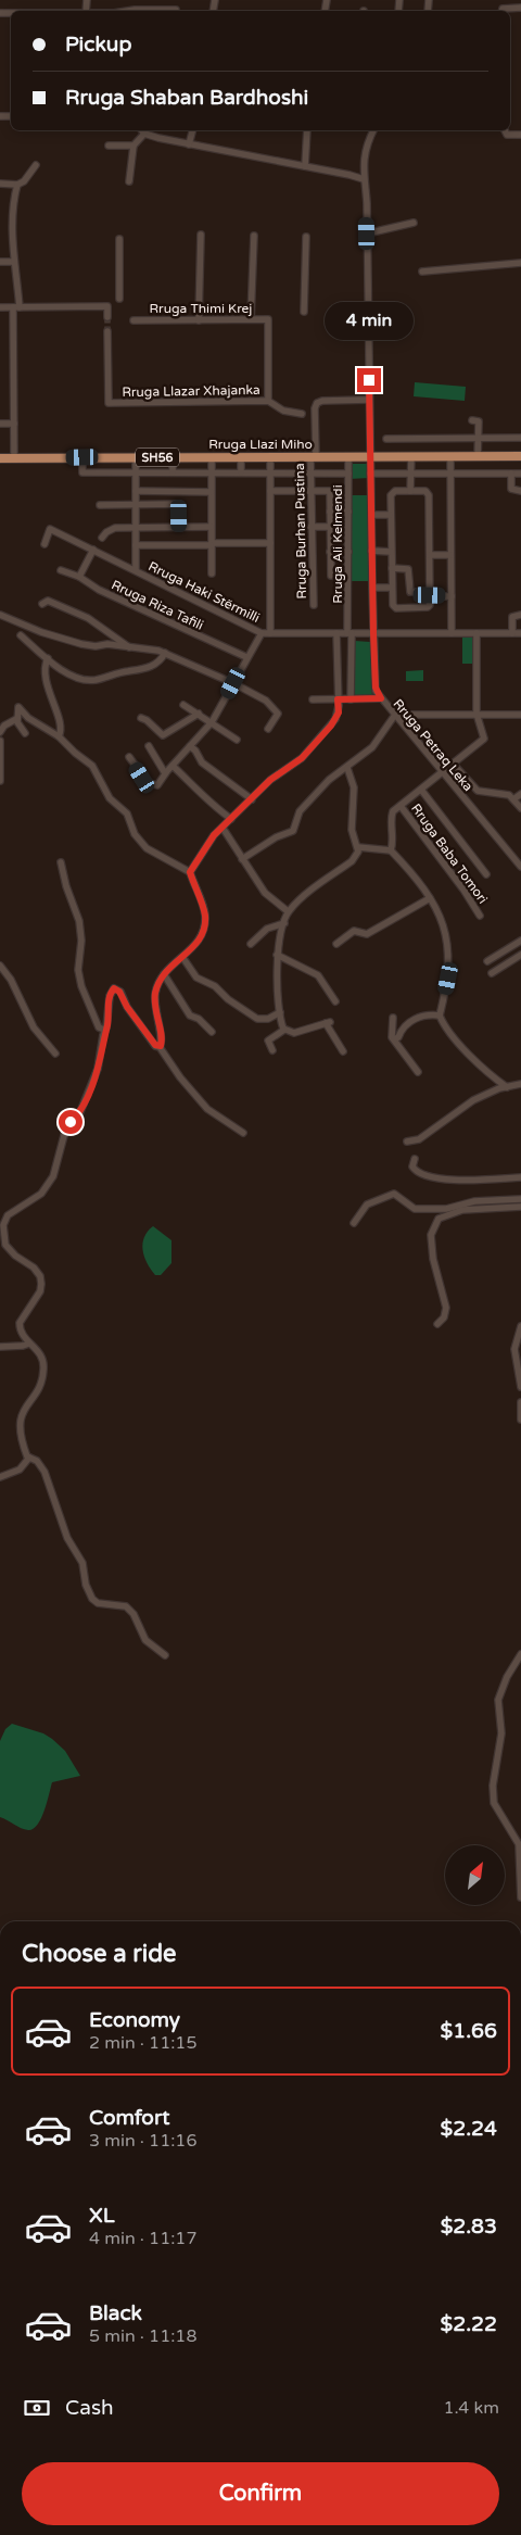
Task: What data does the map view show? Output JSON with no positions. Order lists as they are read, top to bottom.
{
  "streets": {
    "main road": ["Rruga Llazi Miho", "SH56"],
    "street": [
      "Rruga Thimi Krej",
      "Rruga Llazar Xhajanka",
      "Rruga Burhan Pustina",
      "Rruga Ali Kelmendi",
      "Rruga Haki Stërmilli",
      "Rruga Riza Tafili",
      "Rruga Petraq Leka",
      "Rruga Baba Tomori"
    ]
  },
  "crossings": [
    ["Rruga Thimi Krej", "Rruga Llazar Xhajanka"],
    ["Rruga Llazar Xhajanka", "Rruga Burhan Pustina"],
    ["Rruga Llazi Miho", "Rruga Burhan Pustina"],
    ["Rruga Llazi Miho", "Rruga Ali Kelmendi"],
    ["Rruga Llazi Miho", "Rruga Petraq Leka"],
    ["Rruga Ali Kelmendi", "Rruga Haki Stërmilli"],
    ["Rruga Haki Stërmilli", "Rruga Petraq Leka"]
  ],
  "north": "top right",
  "page": {
    "banner": ["Pickup", "Rruga Shaban Bardhoshi"],
    "bubble": "4 min",
    "heading": "Choose a ride",
    "list": [
      {
        "name": "Economy",
        "note": "2 min · 11:15",
        "value": "$1.66"
      },
      {
        "name": "Comfort",
        "note": "3 min · 11:16",
        "value": "$2.24"
      },
      {
        "name": "XL",
        "note": "4 min · 11:17",
        "value": "$2.83"
      },
      {
        "name": "Black",
        "note": "5 min · 11:18",
        "value": "$2.22"
      }
    ],
    "pay": ["Cash", "1.4 km"],
    "buttons": "Confirm"
  }
}
